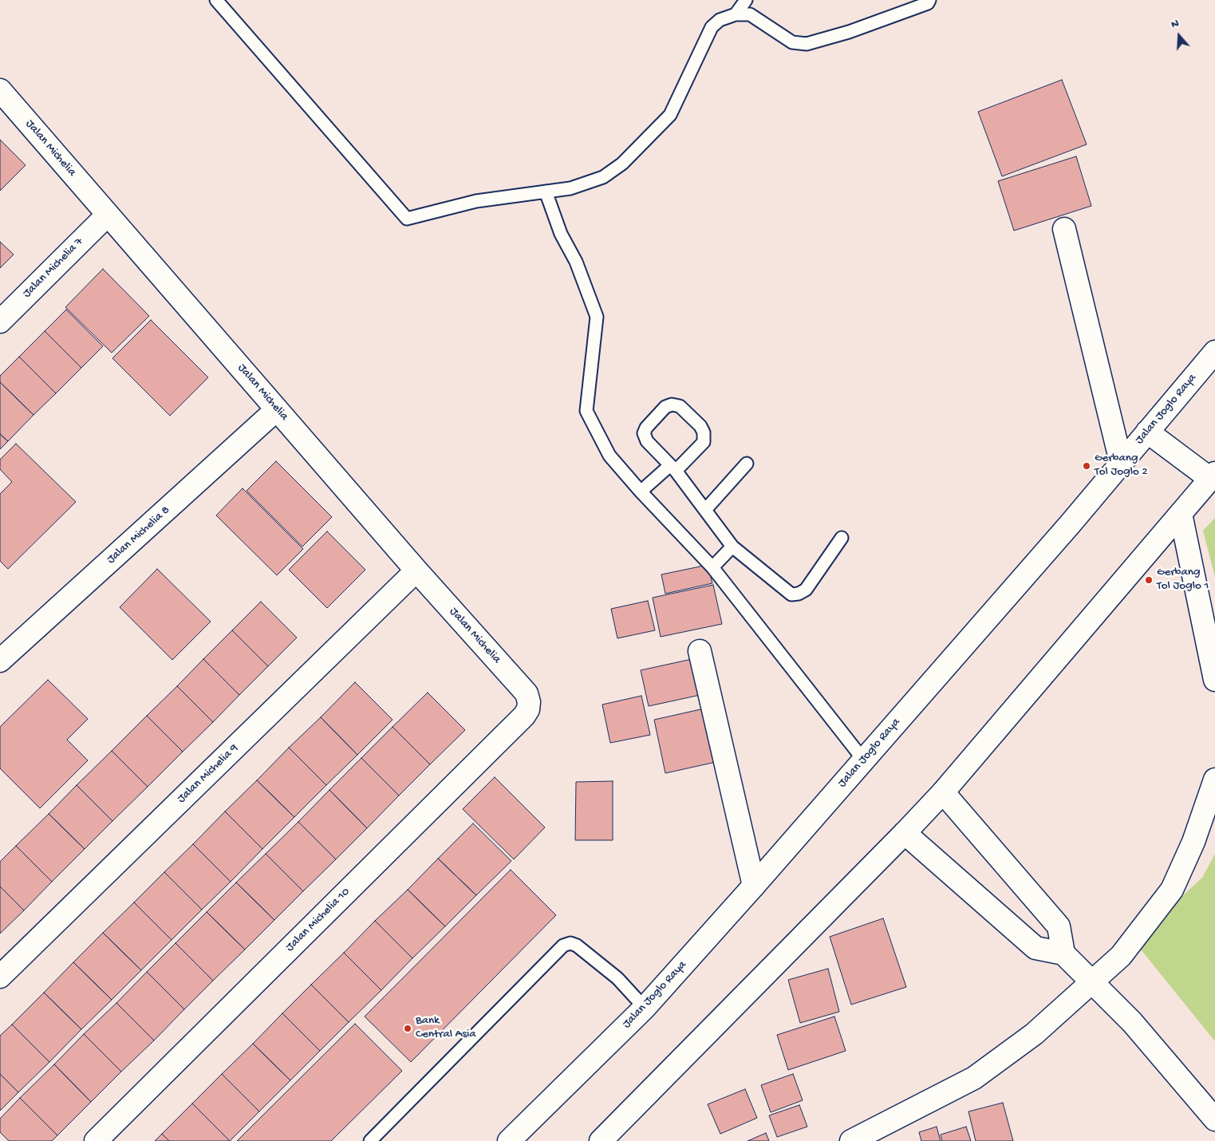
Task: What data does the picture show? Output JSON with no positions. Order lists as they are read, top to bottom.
{
  "streets": {
    "street": [
      "Jalan Michelia",
      "Jalan Michelia 7",
      "Jalan Joglo Raya",
      "Jalan Michelia 8",
      "Jalan Michelia 9",
      "Jalan Michelia 10"
    ]
  },
  "crossings": [
    ["Jalan Michelia", "Jalan Michelia 7"],
    ["Jalan Michelia", "Jalan Michelia 8"],
    ["Jalan Michelia", "Jalan Michelia 9"],
    ["Jalan Michelia", "Jalan Michelia 10"]
  ],
  "places": ["Gerbang Tol Joglo 2", "Gerbang Tol Joglo 1", "Bank Central Asia"],
  "north": "top"
}
